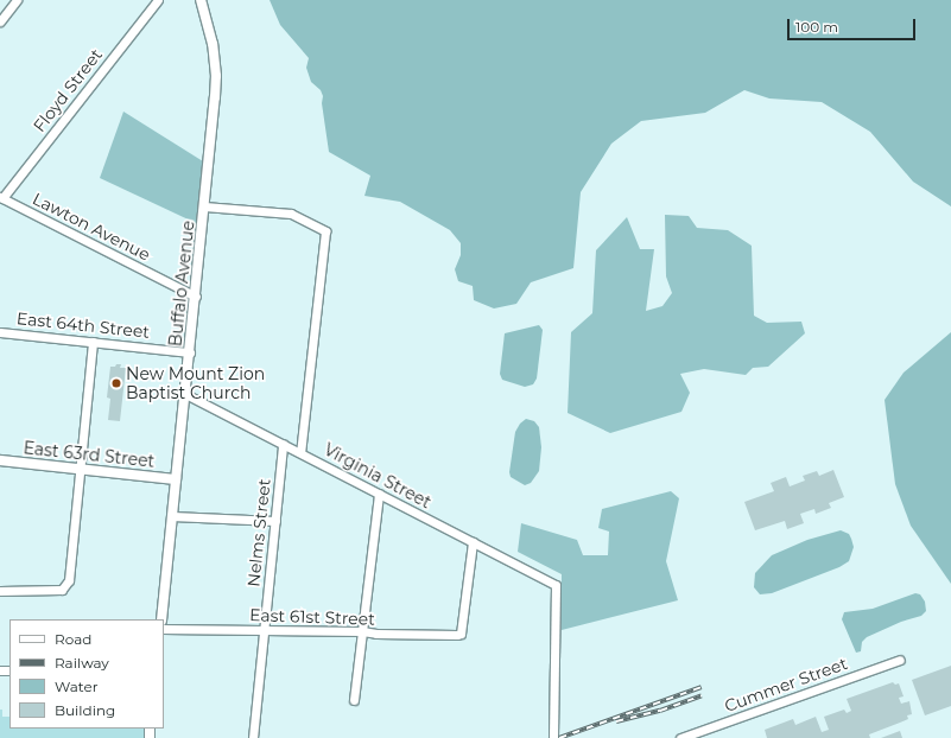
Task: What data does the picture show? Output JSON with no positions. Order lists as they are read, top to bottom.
{
  "streets": {
    "street": [
      "Floyd Street",
      "Lawton Avenue",
      "Buffalo Avenue",
      "East 64th Street",
      "East 63rd Street",
      "Virginia Street",
      "Nelms Street",
      "East 61st Street",
      "Cummer Street"
    ]
  },
  "crossings": [
    ["Floyd Street", "Lawton Avenue"],
    ["Lawton Avenue", "Buffalo Avenue"],
    ["Buffalo Avenue", "East 64th Street"],
    ["Buffalo Avenue", "East 63rd Street"],
    ["Buffalo Avenue", "Virginia Street"],
    ["Virginia Street", "Nelms Street"],
    ["Virginia Street", "East 61st Street"],
    ["Nelms Street", "East 61st Street"]
  ],
  "places": ["New Mount Zion Baptist Church"],
  "legend": [
    "Road",
    "Railway",
    "Water",
    "Building"
  ],
  "scale_bar": "100 m"
}
